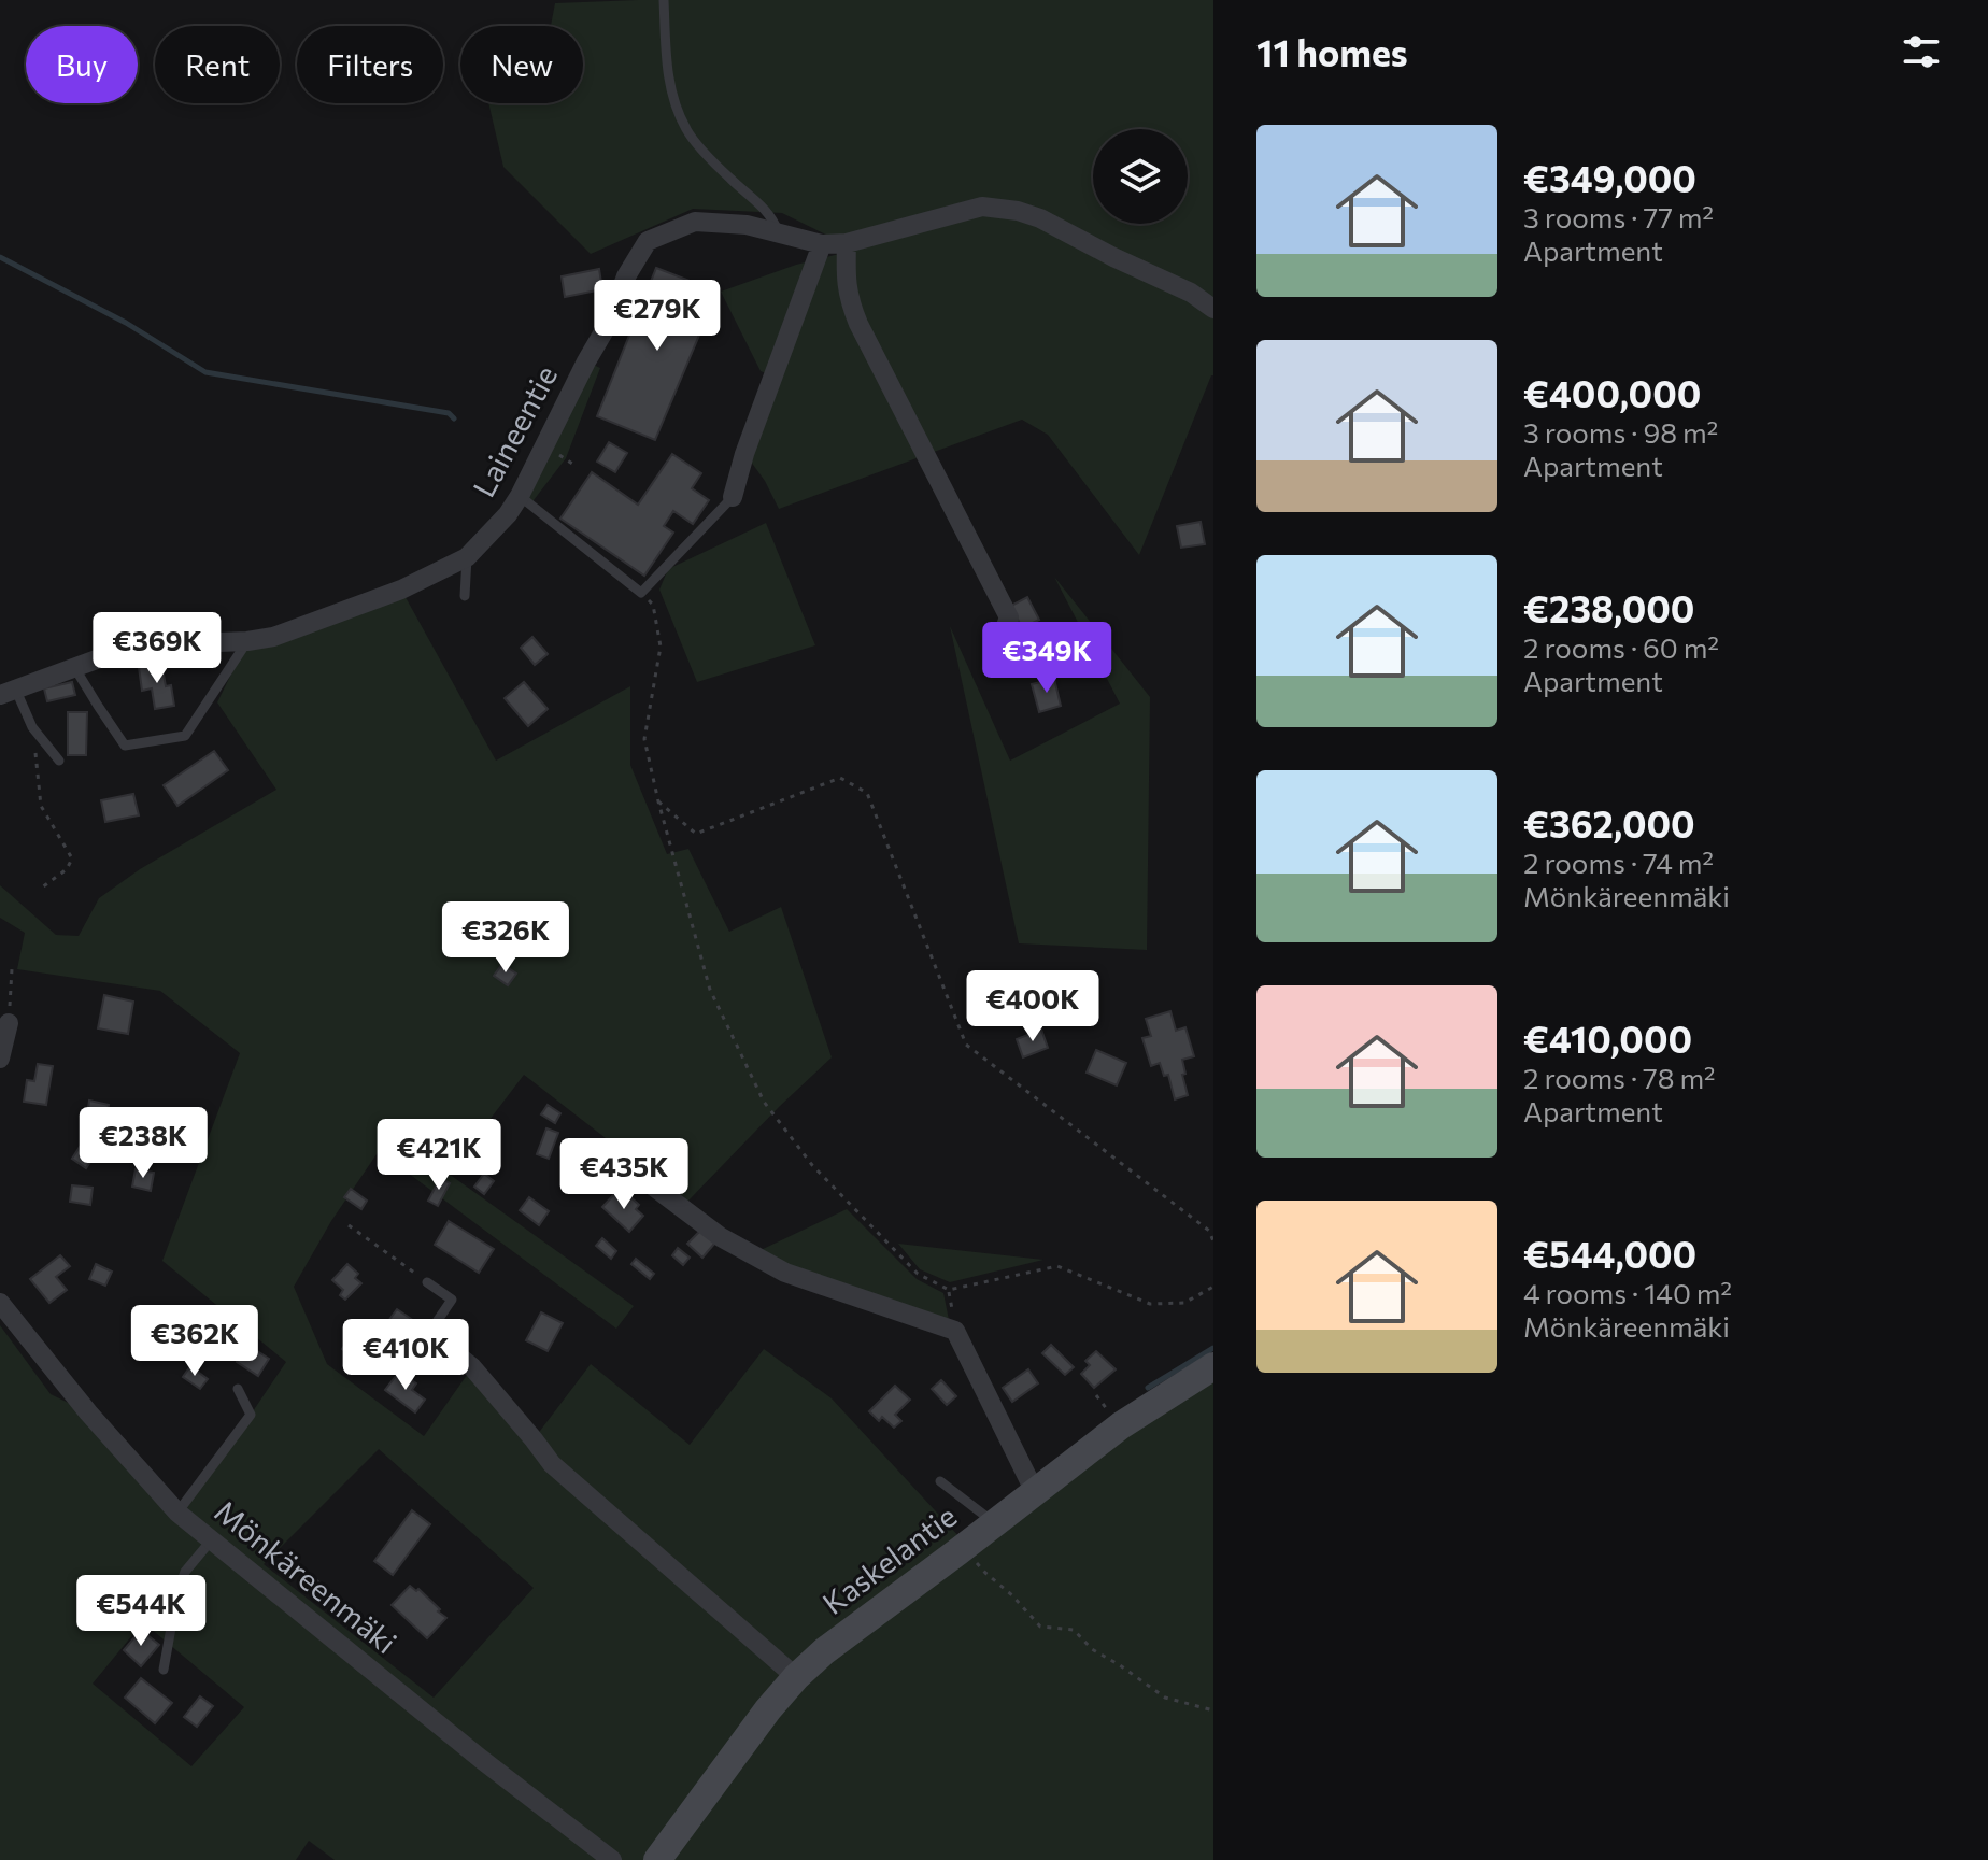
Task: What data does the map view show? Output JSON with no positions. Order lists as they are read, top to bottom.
{
  "streets": {
    "street": ["Laineentie", "Kaskelantie", "Mönkäreenmäki"]
  },
  "page": {
    "heading": "11 homes",
    "chip": [
      "Buy",
      "Rent",
      "Filters",
      "New"
    ],
    "list": [
      {
        "name": "€349,000",
        "note": "3 rooms · 77 m² · Apartment"
      },
      {
        "name": "€400,000",
        "note": "3 rooms · 98 m² · Apartment"
      },
      {
        "name": "€238,000",
        "note": "2 rooms · 60 m² · Apartment"
      },
      {
        "name": "€362,000",
        "note": "2 rooms · 74 m² · Mönkäreenmäki"
      },
      {
        "name": "€410,000",
        "note": "2 rooms · 78 m² · Apartment"
      },
      {
        "name": "€544,000",
        "note": "4 rooms · 140 m² · Mönkäreenmäki"
      }
    ],
    "price": [
      "€279K",
      "€369K",
      "€349K",
      "€326K",
      "€400K",
      "€238K",
      "€421K",
      "€435K",
      "€362K",
      "€410K",
      "€544K"
    ]
  }
}
